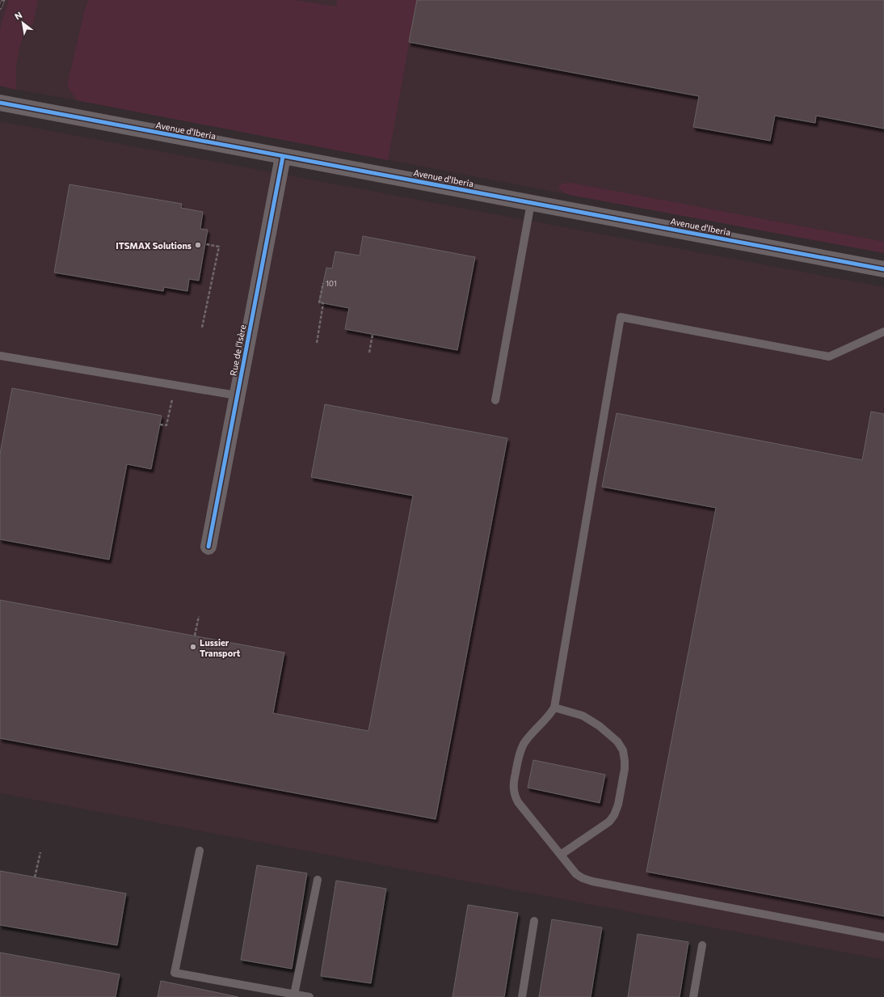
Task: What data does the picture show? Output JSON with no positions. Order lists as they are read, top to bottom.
{
  "streets": {
    "street": ["Avenue d'Iberia", "Rue de l'Isère"]
  },
  "crossings": [
    ["Avenue d'Iberia", "Rue de l'Isère"]
  ],
  "places": ["ITSMAX Solutions", "Lussier Transport"],
  "house_numbers": ["101"],
  "north": "top left"
}
